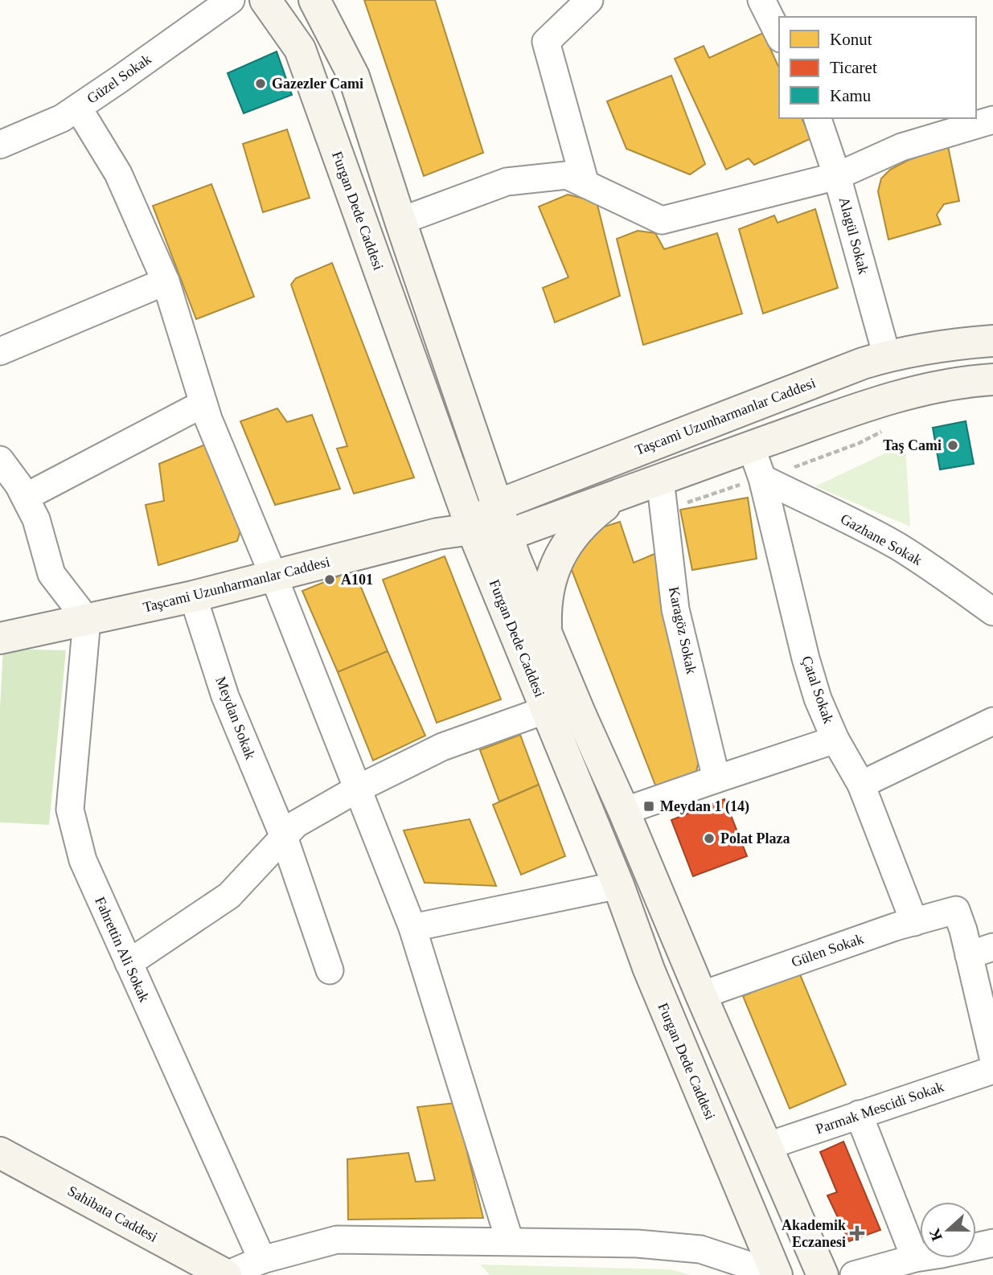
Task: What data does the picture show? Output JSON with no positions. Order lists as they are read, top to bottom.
{
  "streets": {
    "main road": ["Furgan Dede Caddesi", "Taşcami Uzunharmanlar Caddesi", "Sahibata Caddesi"],
    "street": [
      "Güzel Sokak",
      "Alagül Sokak",
      "Gazhane Sokak",
      "Karagöz Sokak",
      "Çatal Sokak",
      "Meydan Sokak",
      "Fahrettin Ali Sokak",
      "Gülen Sokak",
      "Parmak Mescidi Sokak"
    ]
  },
  "crossings": [
    ["Furgan Dede Caddesi", "Taşcami Uzunharmanlar Caddesi"],
    ["Furgan Dede Caddesi", "Gülen Sokak"],
    ["Furgan Dede Caddesi", "Parmak Mescidi Sokak"],
    ["Alagül Sokak", "Taşcami Uzunharmanlar Caddesi"],
    ["Taşcami Uzunharmanlar Caddesi", "Meydan Sokak"],
    ["Taşcami Uzunharmanlar Caddesi", "Fahrettin Ali Sokak"],
    ["Gazhane Sokak", "Çatal Sokak"],
    ["Çatal Sokak", "Gülen Sokak"]
  ],
  "places": {
    "other": [
      "Gazezler Cami",
      "Taş Cami",
      "A101",
      "Polat Plaza"
    ],
    "transit": ["Meydan 1 (14)"],
    "health": ["Akademik Eczanesi"]
  },
  "legend": ["Konut", "Ticaret", "Kamu"],
  "north": "left"
}
